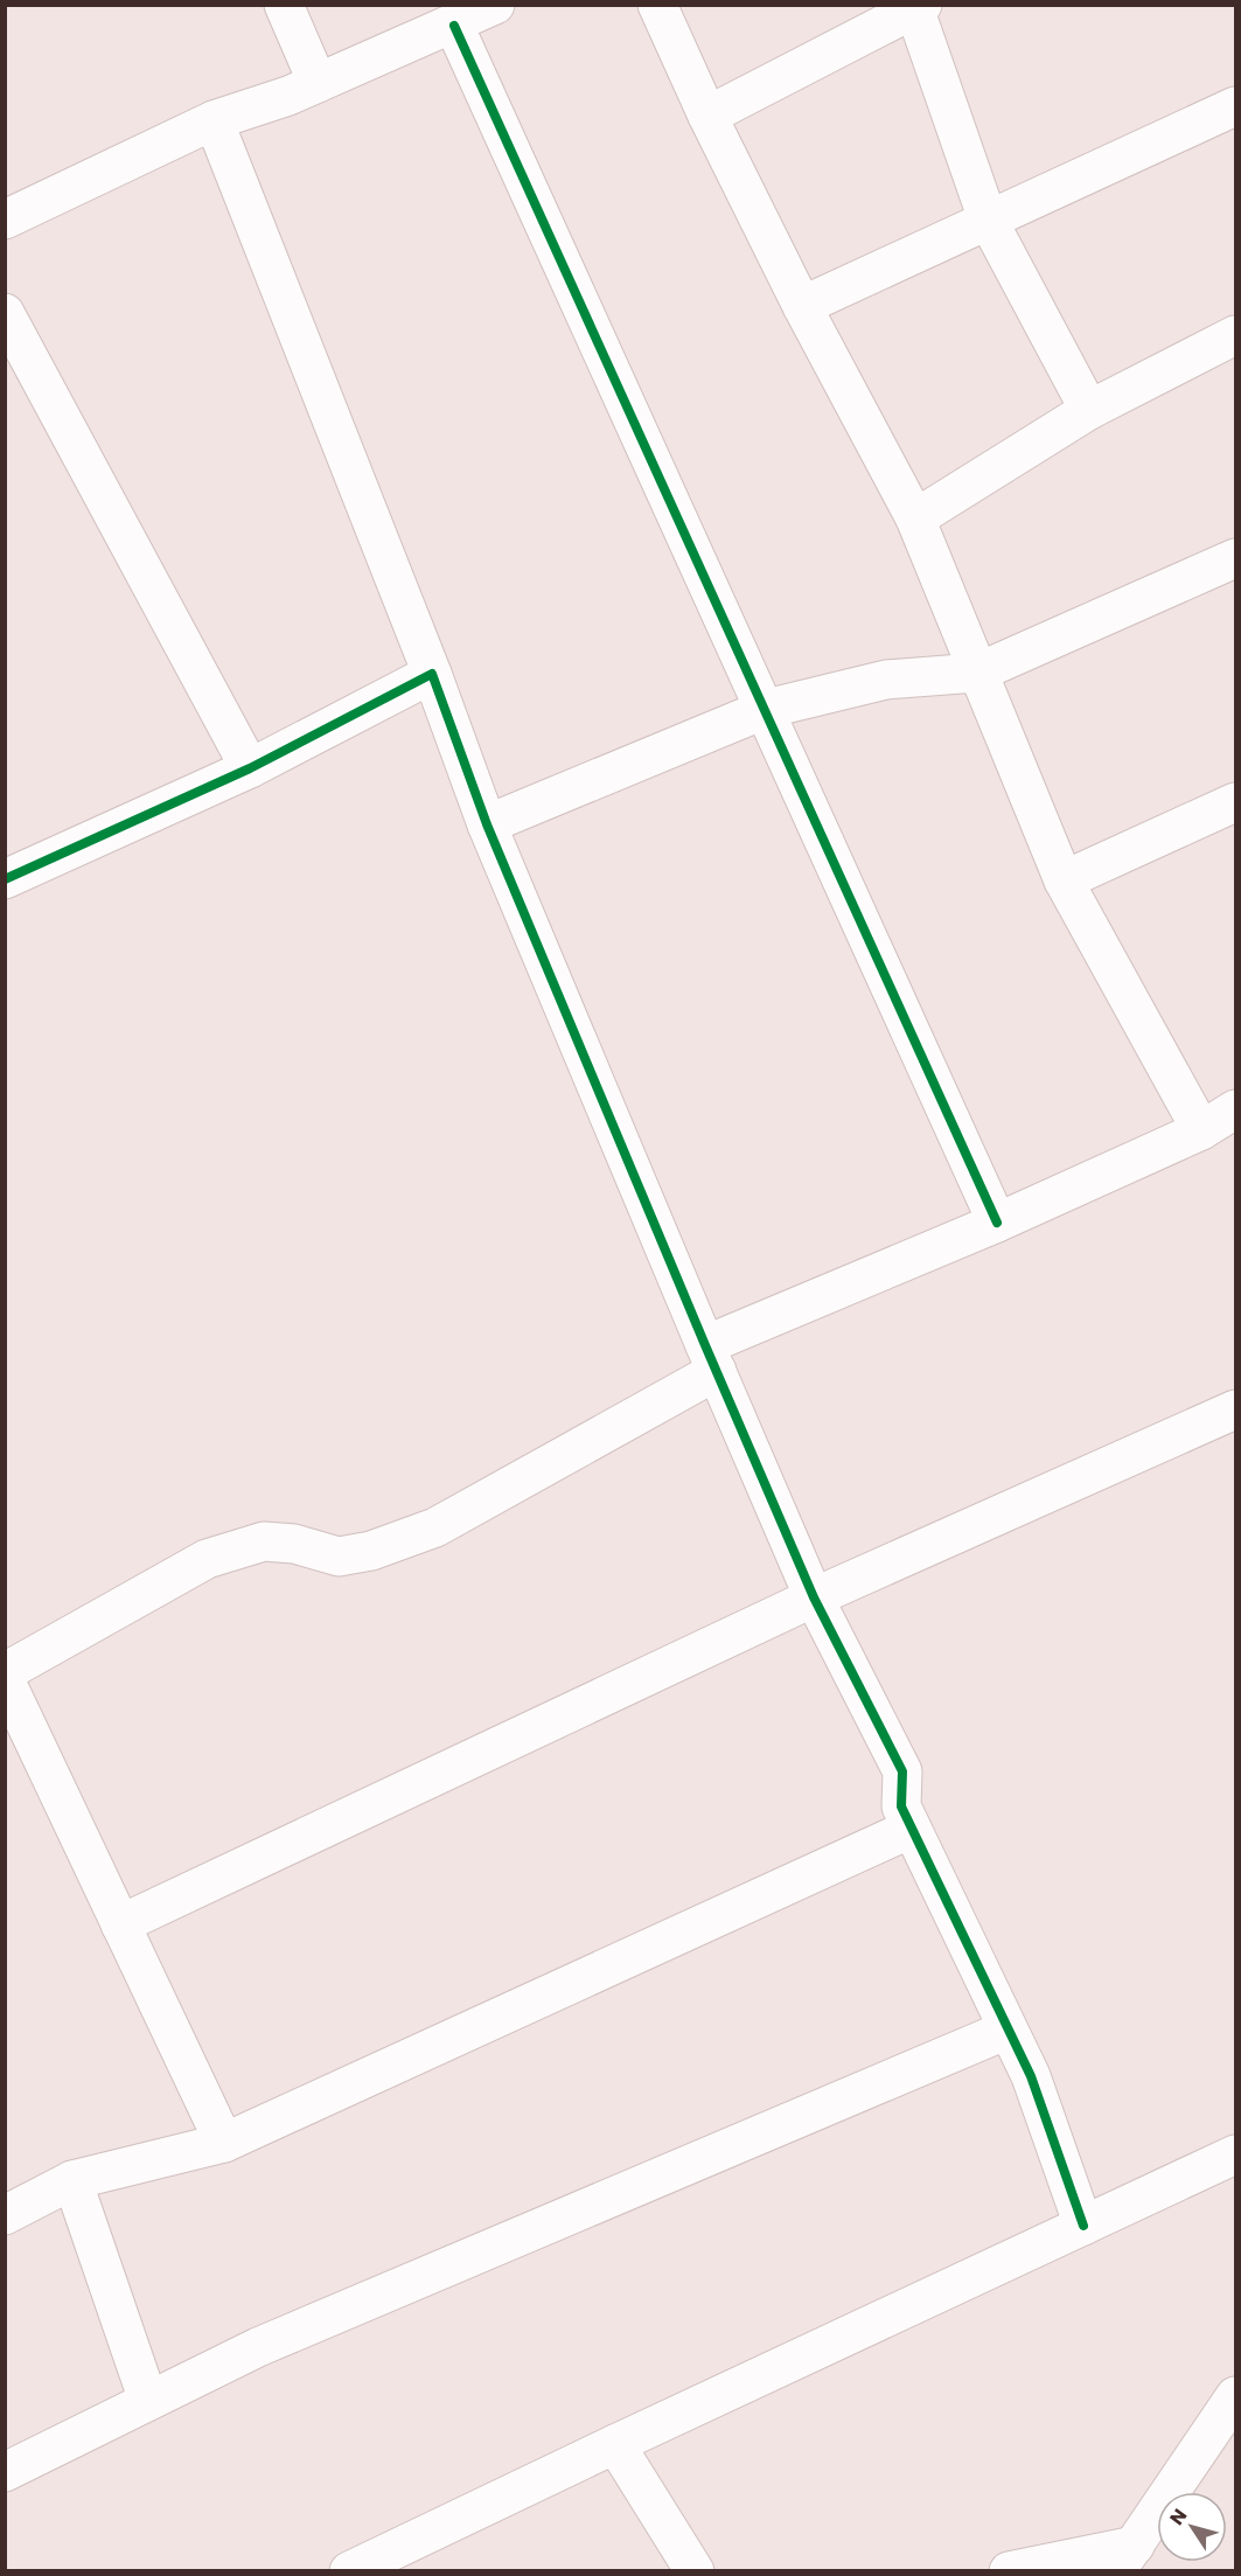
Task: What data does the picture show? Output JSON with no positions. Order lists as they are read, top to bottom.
{
  "north": "top left"
}
